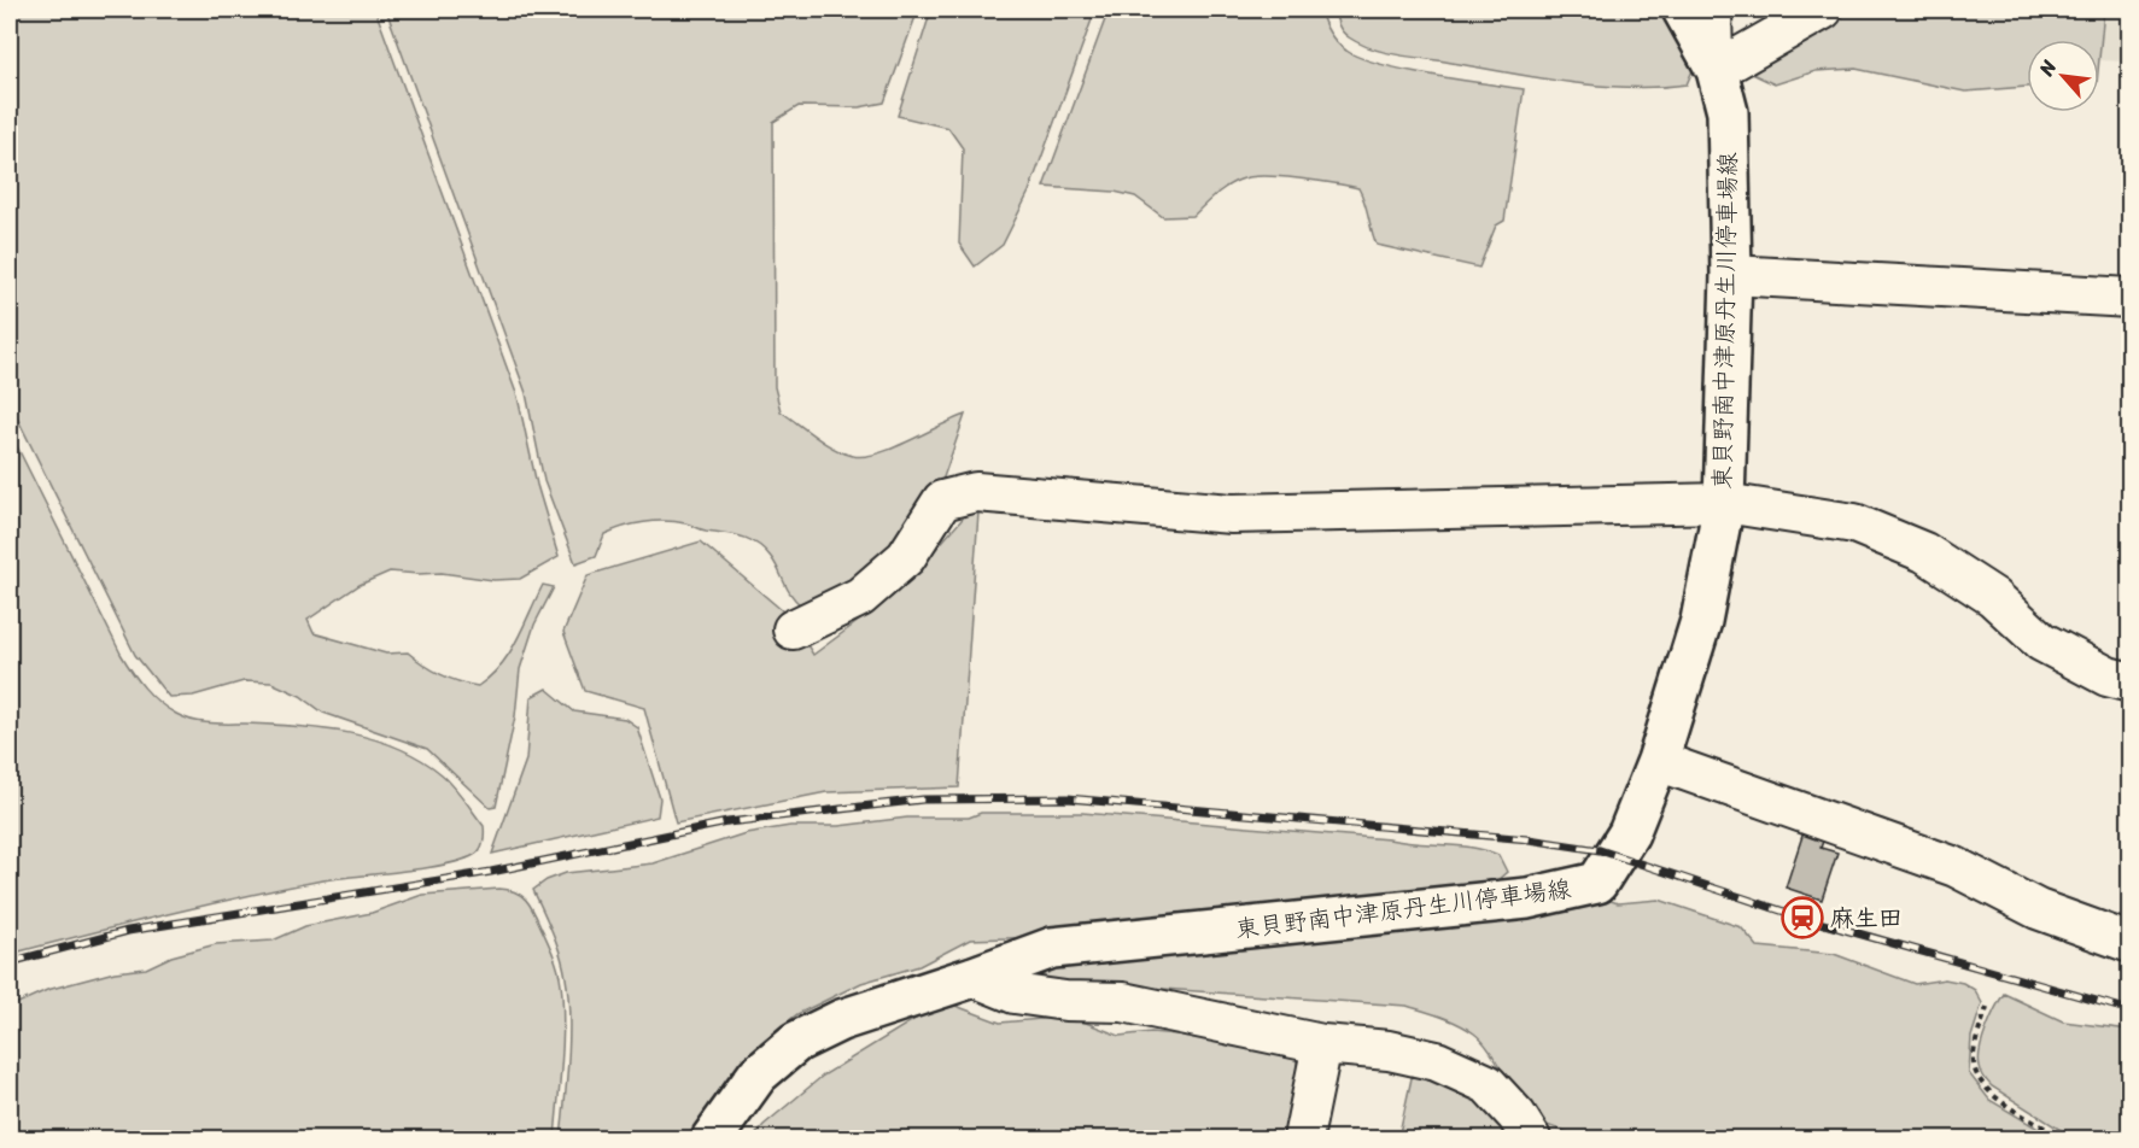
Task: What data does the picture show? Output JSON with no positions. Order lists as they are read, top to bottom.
{
  "streets": {
    "main road": ["東貝野南中津原丹生川停車場線"]
  },
  "places": {
    "station": ["麻生田"]
  },
  "north": "top left"
}
